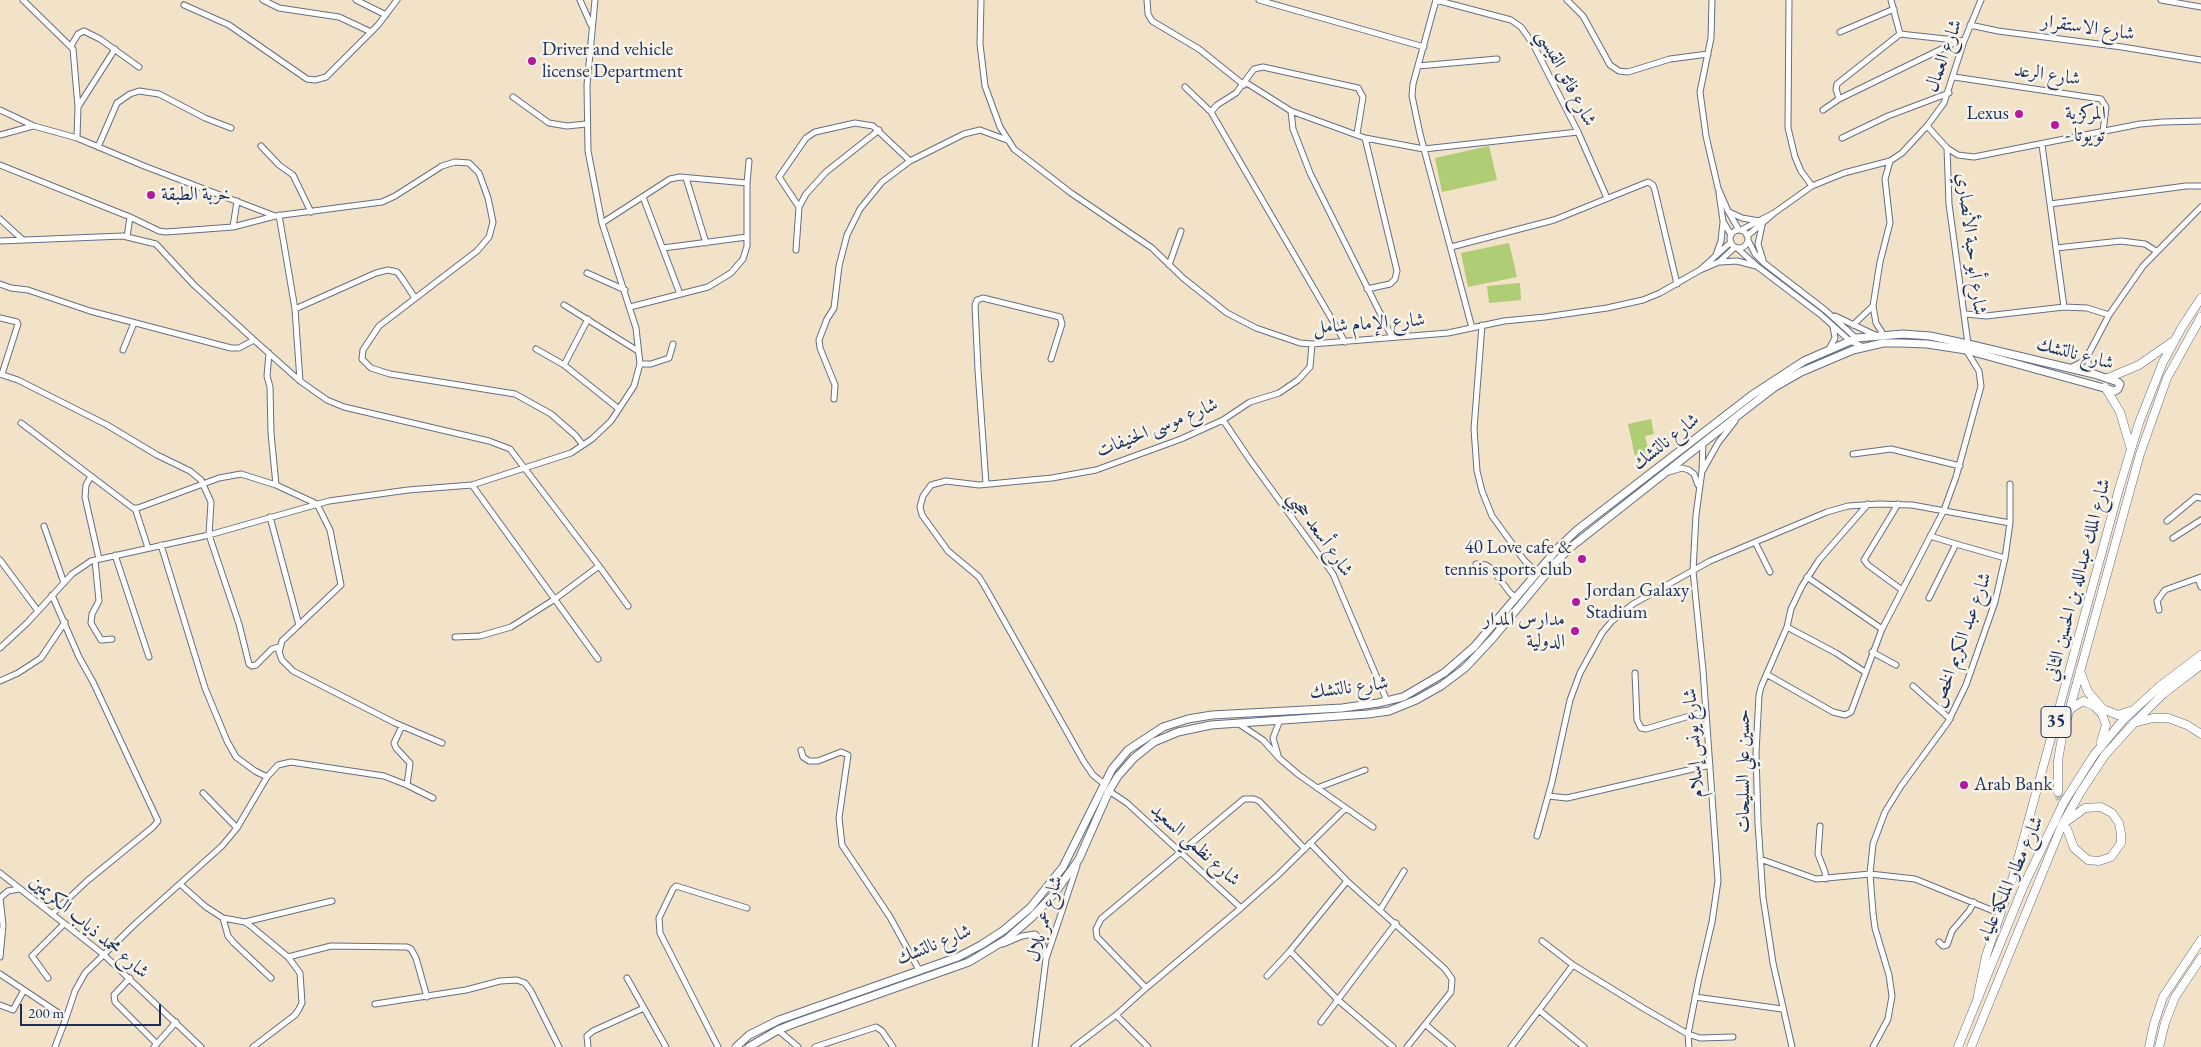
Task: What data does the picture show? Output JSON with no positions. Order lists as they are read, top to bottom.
{
  "streets": {
    "highway": ["شارع الملك عبدالله بن الحسين الثاني", "35", "شارع مطار الملكة علياء"],
    "main road": ["شارع نالتشك"],
    "street": [
      "شارع الاستقرار",
      "شارع العمال",
      "شارع الرعد",
      "شارع فائق القيسي",
      "شارع أبو حبة الأنصاري",
      "شارع الإمام شامل",
      "شارع موسى الحنيفات",
      "شارع أسعد حجبي",
      "شارع عبد الكريم الخص",
      "شارع يونس إسلام",
      "حسين علي السليحات",
      "شارع نظمي السعيد",
      "شارع عمر بلال",
      "شارع محمد ذياب الكريمين"
    ]
  },
  "crossings": [
    ["شارع الاستقرار", "شارع العمال"],
    ["شارع العمال", "شارع الرعد"],
    ["شارع العمال", "شارع أبو حبة الأنصاري"],
    ["شارع الرعد", "شارع أبو حبة الأنصاري"],
    ["شارع أبو حبة الأنصاري", "شارع نالتشك"],
    ["شارع الإمام شامل", "شارع موسى الحنيفات"],
    ["شارع نالتشك", "شارع موسى الحنيفات"],
    ["شارع نالتشك", "شارع أسعد حجبي"],
    ["شارع نالتشك", "شارع يونس إسلام"],
    ["شارع نالتشك", "شارع نظمي السعيد"],
    ["شارع نالتشك", "شارع عمر بلال"],
    ["شارع موسى الحنيفات", "شارع أسعد حجبي"],
    ["شارع الملك عبدالله بن الحسين الثاني", "شارع مطار الملكة علياء"]
  ],
  "places": [
    "Driver and vehicle license Department",
    "Lexus",
    "المركزية - تويوتا",
    "خربة الطبقة",
    "40 Love cafe & tennis sports club",
    "Jordan Galaxy Stadium",
    "مدارس المدار الدولية",
    "Arab Bank"
  ],
  "scale_bar": "200 m"
}
